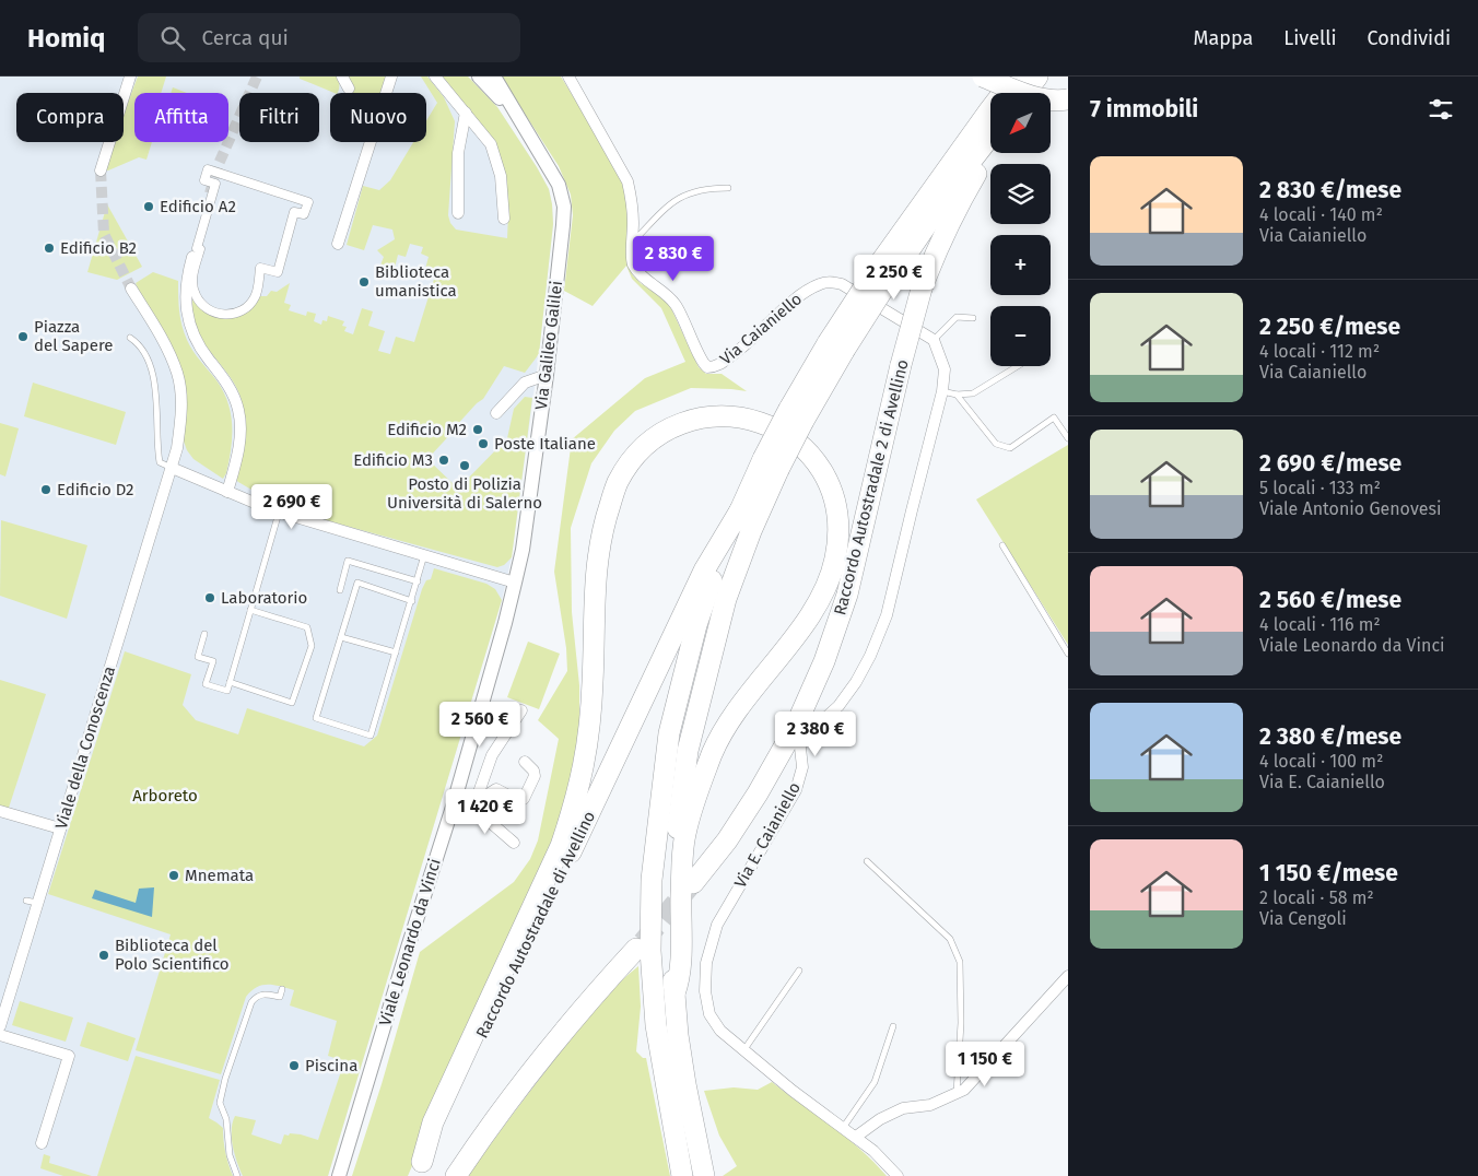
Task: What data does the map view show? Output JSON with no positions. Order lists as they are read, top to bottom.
{
  "streets": {
    "highway": ["Raccordo Autostradale 2 di Avellino", "Raccordo Autostradale di Avellino"],
    "street": [
      "Via Caianiello",
      "Via Galileo Galilei",
      "Viale della Conoscenza",
      "Via E. Caianiello",
      "Viale Leonardo da Vinci"
    ]
  },
  "crossings": [
    ["Via Caianiello", "Via E. Caianiello"],
    ["Via Galileo Galilei", "Viale Leonardo da Vinci"]
  ],
  "parks": ["Arboreto"],
  "places": [
    "Edificio A2",
    "Edificio B2",
    "Biblioteca umanistica",
    "Piazza del Sapere",
    "Edificio M2",
    "Poste Italiane",
    "Edificio M3",
    "Posto di Polizia Università di Salerno",
    "Edificio D2",
    "Laboratorio",
    "Mnemata",
    "Biblioteca del Polo Scientifico",
    "Piscina"
  ],
  "north": "bottom left",
  "page": {
    "header": "Homiq",
    "search": "Cerca qui",
    "nav": ["Mappa", "Livelli", "Condividi"],
    "heading": "7 immobili",
    "map_buttons": ["+", "−"],
    "chip": [
      "Compra",
      "Affitta",
      "Filtri",
      "Nuovo"
    ],
    "list": [
      {
        "name": "2 830 €/mese",
        "note": "4 locali · 140 m² · Via Caianiello"
      },
      {
        "name": "2 250 €/mese",
        "note": "4 locali · 112 m² · Via Caianiello"
      },
      {
        "name": "2 690 €/mese",
        "note": "5 locali · 133 m² · Viale Antonio Genovesi"
      },
      {
        "name": "2 560 €/mese",
        "note": "4 locali · 116 m² · Viale Leonardo da Vinci"
      },
      {
        "name": "2 380 €/mese",
        "note": "4 locali · 100 m² · Via E. Caianiello"
      },
      {
        "name": "1 150 €/mese",
        "note": "2 locali · 58 m² · Via Cengoli"
      }
    ],
    "price": [
      "2 830 €",
      "2 250 €",
      "2 690 €",
      "2 560 €",
      "2 380 €",
      "1 420 €",
      "1 150 €"
    ]
  }
}
